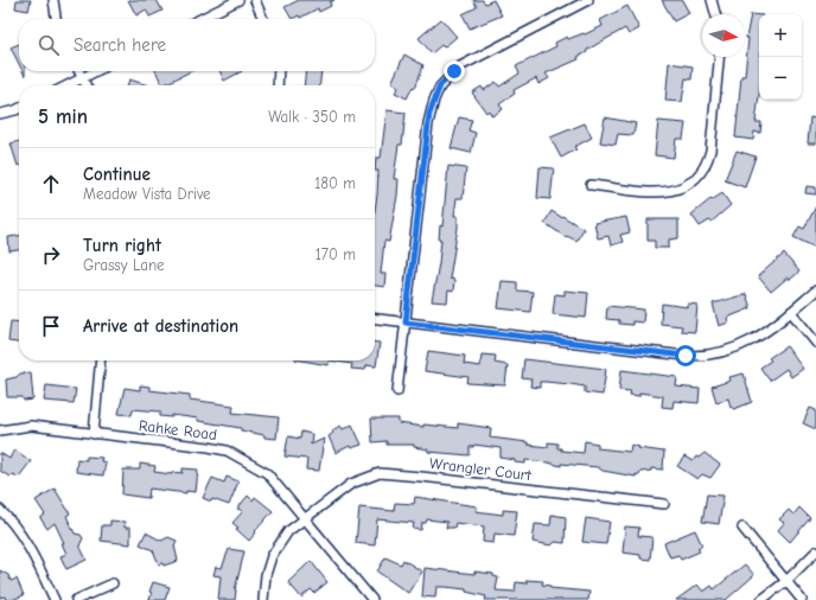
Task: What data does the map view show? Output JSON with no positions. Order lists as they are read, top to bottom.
{
  "streets": {
    "street": ["Rahke Road", "Wrangler Court"]
  },
  "crossings": [
    ["Rahke Road", "Wrangler Court"]
  ],
  "north": "right",
  "page": {
    "map_buttons": ["+", "−"],
    "search": "Search here",
    "heading": ["5 min", "Walk · 350 m"],
    "list": [
      ["Continue", "Meadow Vista Drive", "180 m"],
      ["Turn right", "Grassy Lane", "170 m"],
      "Arrive at destination"
    ]
  }
}
